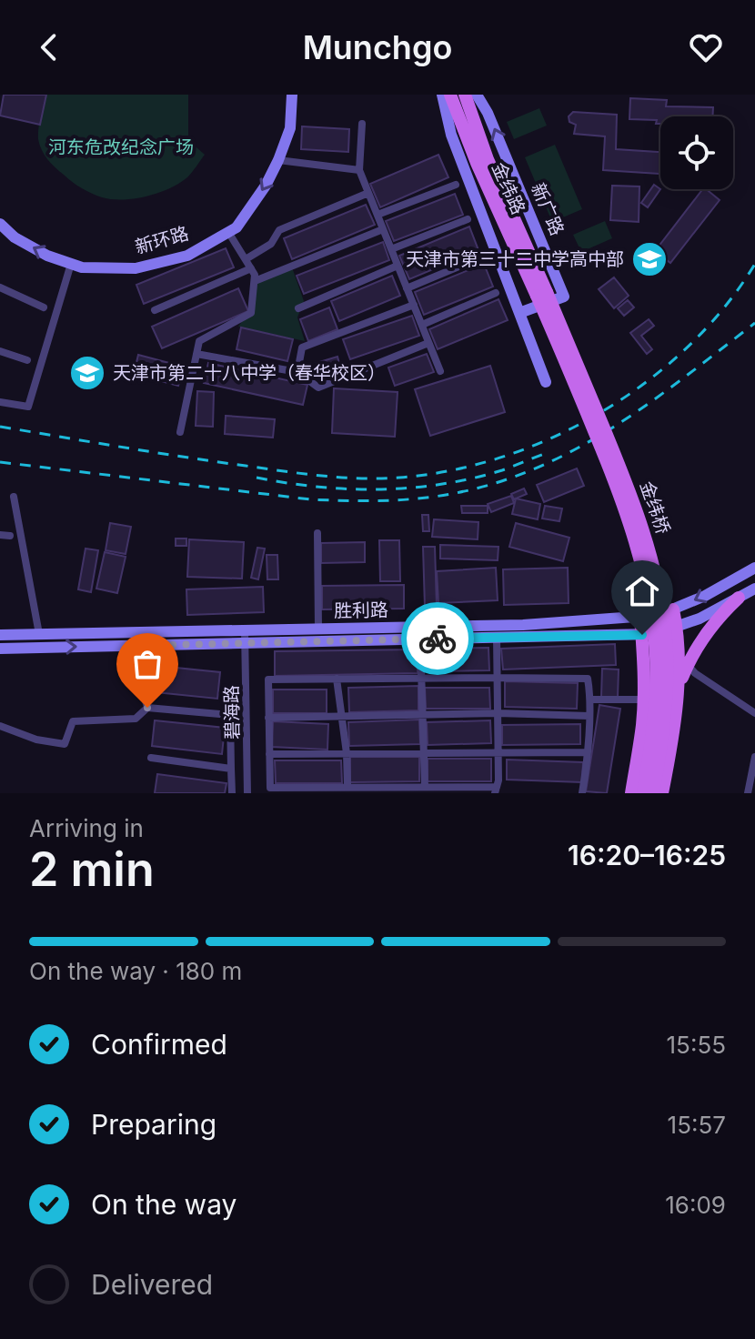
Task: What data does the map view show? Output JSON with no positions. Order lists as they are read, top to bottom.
{
  "streets": {
    "main road": [
      "金纬路",
      "新广路",
      "新环路",
      "金纬桥",
      "胜利路"
    ],
    "street": ["碧海路"]
  },
  "crossings": [
    ["金纬路", "金纬桥"],
    ["胜利路", "碧海路"]
  ],
  "parks": ["河东危改纪念广场"],
  "places": {
    "school or university": ["天津市第三十二中学高中部", "天津市第二十八中学（春华校区）"]
  },
  "page": {
    "header": "Munchgo",
    "heading": ["2 min", "Arriving in", "16:20–16:25"],
    "bar": "On the way · 180 m",
    "list": [
      ["Confirmed", "15:55"],
      ["Preparing", "15:57"],
      ["On the way", "16:09"],
      "Delivered"
    ]
  }
}
